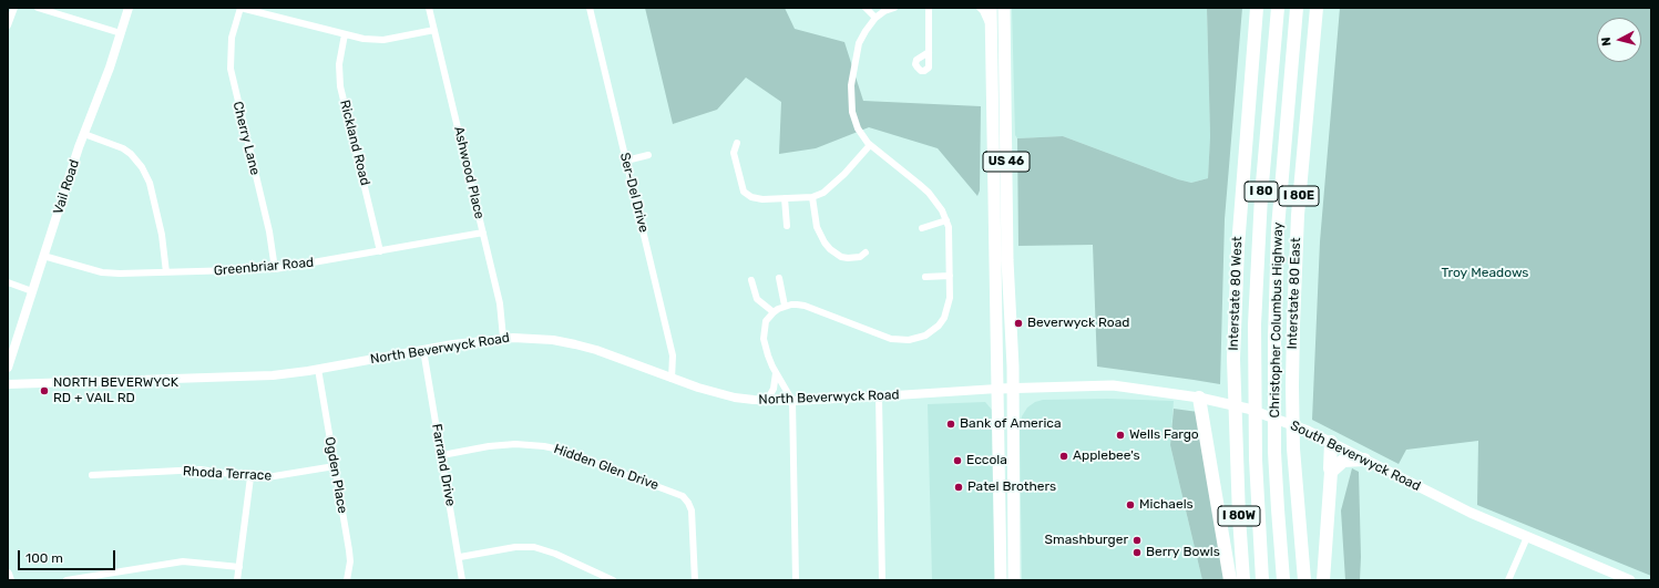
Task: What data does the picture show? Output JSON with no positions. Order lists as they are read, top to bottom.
{
  "streets": {
    "highway": [
      "US 46",
      "I 80",
      "I 80E",
      "Interstate 80 West",
      "Interstate 80 East",
      "Christopher Columbus Highway",
      "I 80W"
    ],
    "main road": ["South Beverwyck Road"],
    "street": [
      "Cherry Lane",
      "Rickland Road",
      "Ashwood Place",
      "Vail Road",
      "Ser-Del Drive",
      "Greenbriar Road",
      "North Beverwyck Road",
      "Farrand Drive",
      "Hidden Glen Drive",
      "Rhoda Terrace",
      "Ogden Place"
    ]
  },
  "crossings": [
    ["Cherry Lane", "Greenbriar Road"],
    ["Rickland Road", "Greenbriar Road"],
    ["US 46", "North Beverwyck Road"],
    ["US 46", "South Beverwyck Road"],
    ["Ashwood Place", "Greenbriar Road"],
    ["Ashwood Place", "North Beverwyck Road"],
    ["Vail Road", "Greenbriar Road"],
    ["Ser-Del Drive", "North Beverwyck Road"],
    ["North Beverwyck Road", "South Beverwyck Road"],
    ["North Beverwyck Road", "Farrand Drive"],
    ["North Beverwyck Road", "Ogden Place"],
    ["Farrand Drive", "Hidden Glen Drive"],
    ["Rhoda Terrace", "Ogden Place"]
  ],
  "parks": ["Troy Meadows"],
  "places": [
    "Beverwyck Road",
    "NORTH BEVERWYCK RD + VAIL RD",
    "Bank of America",
    "Wells Fargo",
    "Applebee's",
    "Eccola",
    "Patel Brothers",
    "Michaels",
    "Smashburger",
    "Berry Bowls"
  ],
  "scale_bar": "100 m",
  "north": "left"
}
